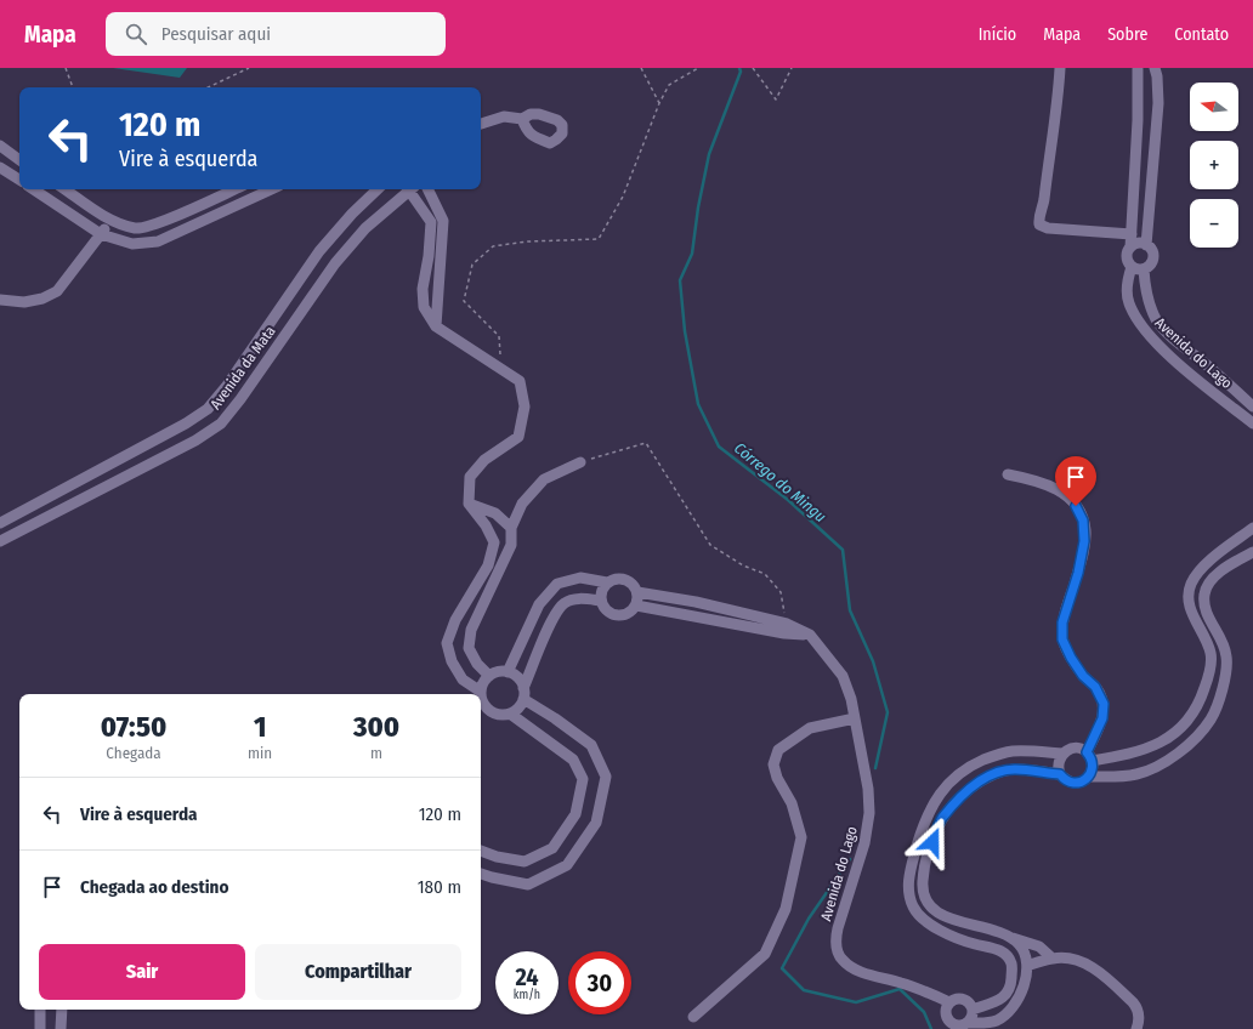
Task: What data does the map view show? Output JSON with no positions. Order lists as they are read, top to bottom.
{
  "streets": {
    "street": ["Avenida do Lago", "Avenida da Mata"]
  },
  "water": ["Córrego do Mingu"],
  "north": "left",
  "page": {
    "header": "Mapa",
    "search": "Pesquisar aqui",
    "nav": [
      "Início",
      "Mapa",
      "Sobre",
      "Contato"
    ],
    "map_buttons": ["+", "−"],
    "turn": ["120 m", "Vire à esquerda"],
    "eta": [
      "07:50",
      "Chegada",
      "1",
      "min",
      "300",
      "m"
    ],
    "list": [
      {
        "name": "Vire à esquerda",
        "value": "120 m"
      },
      {
        "name": "Chegada ao destino",
        "value": "180 m"
      }
    ],
    "buttons": ["Sair", "Compartilhar"],
    "speed": "24 km/h",
    "limit": "30"
  }
}
